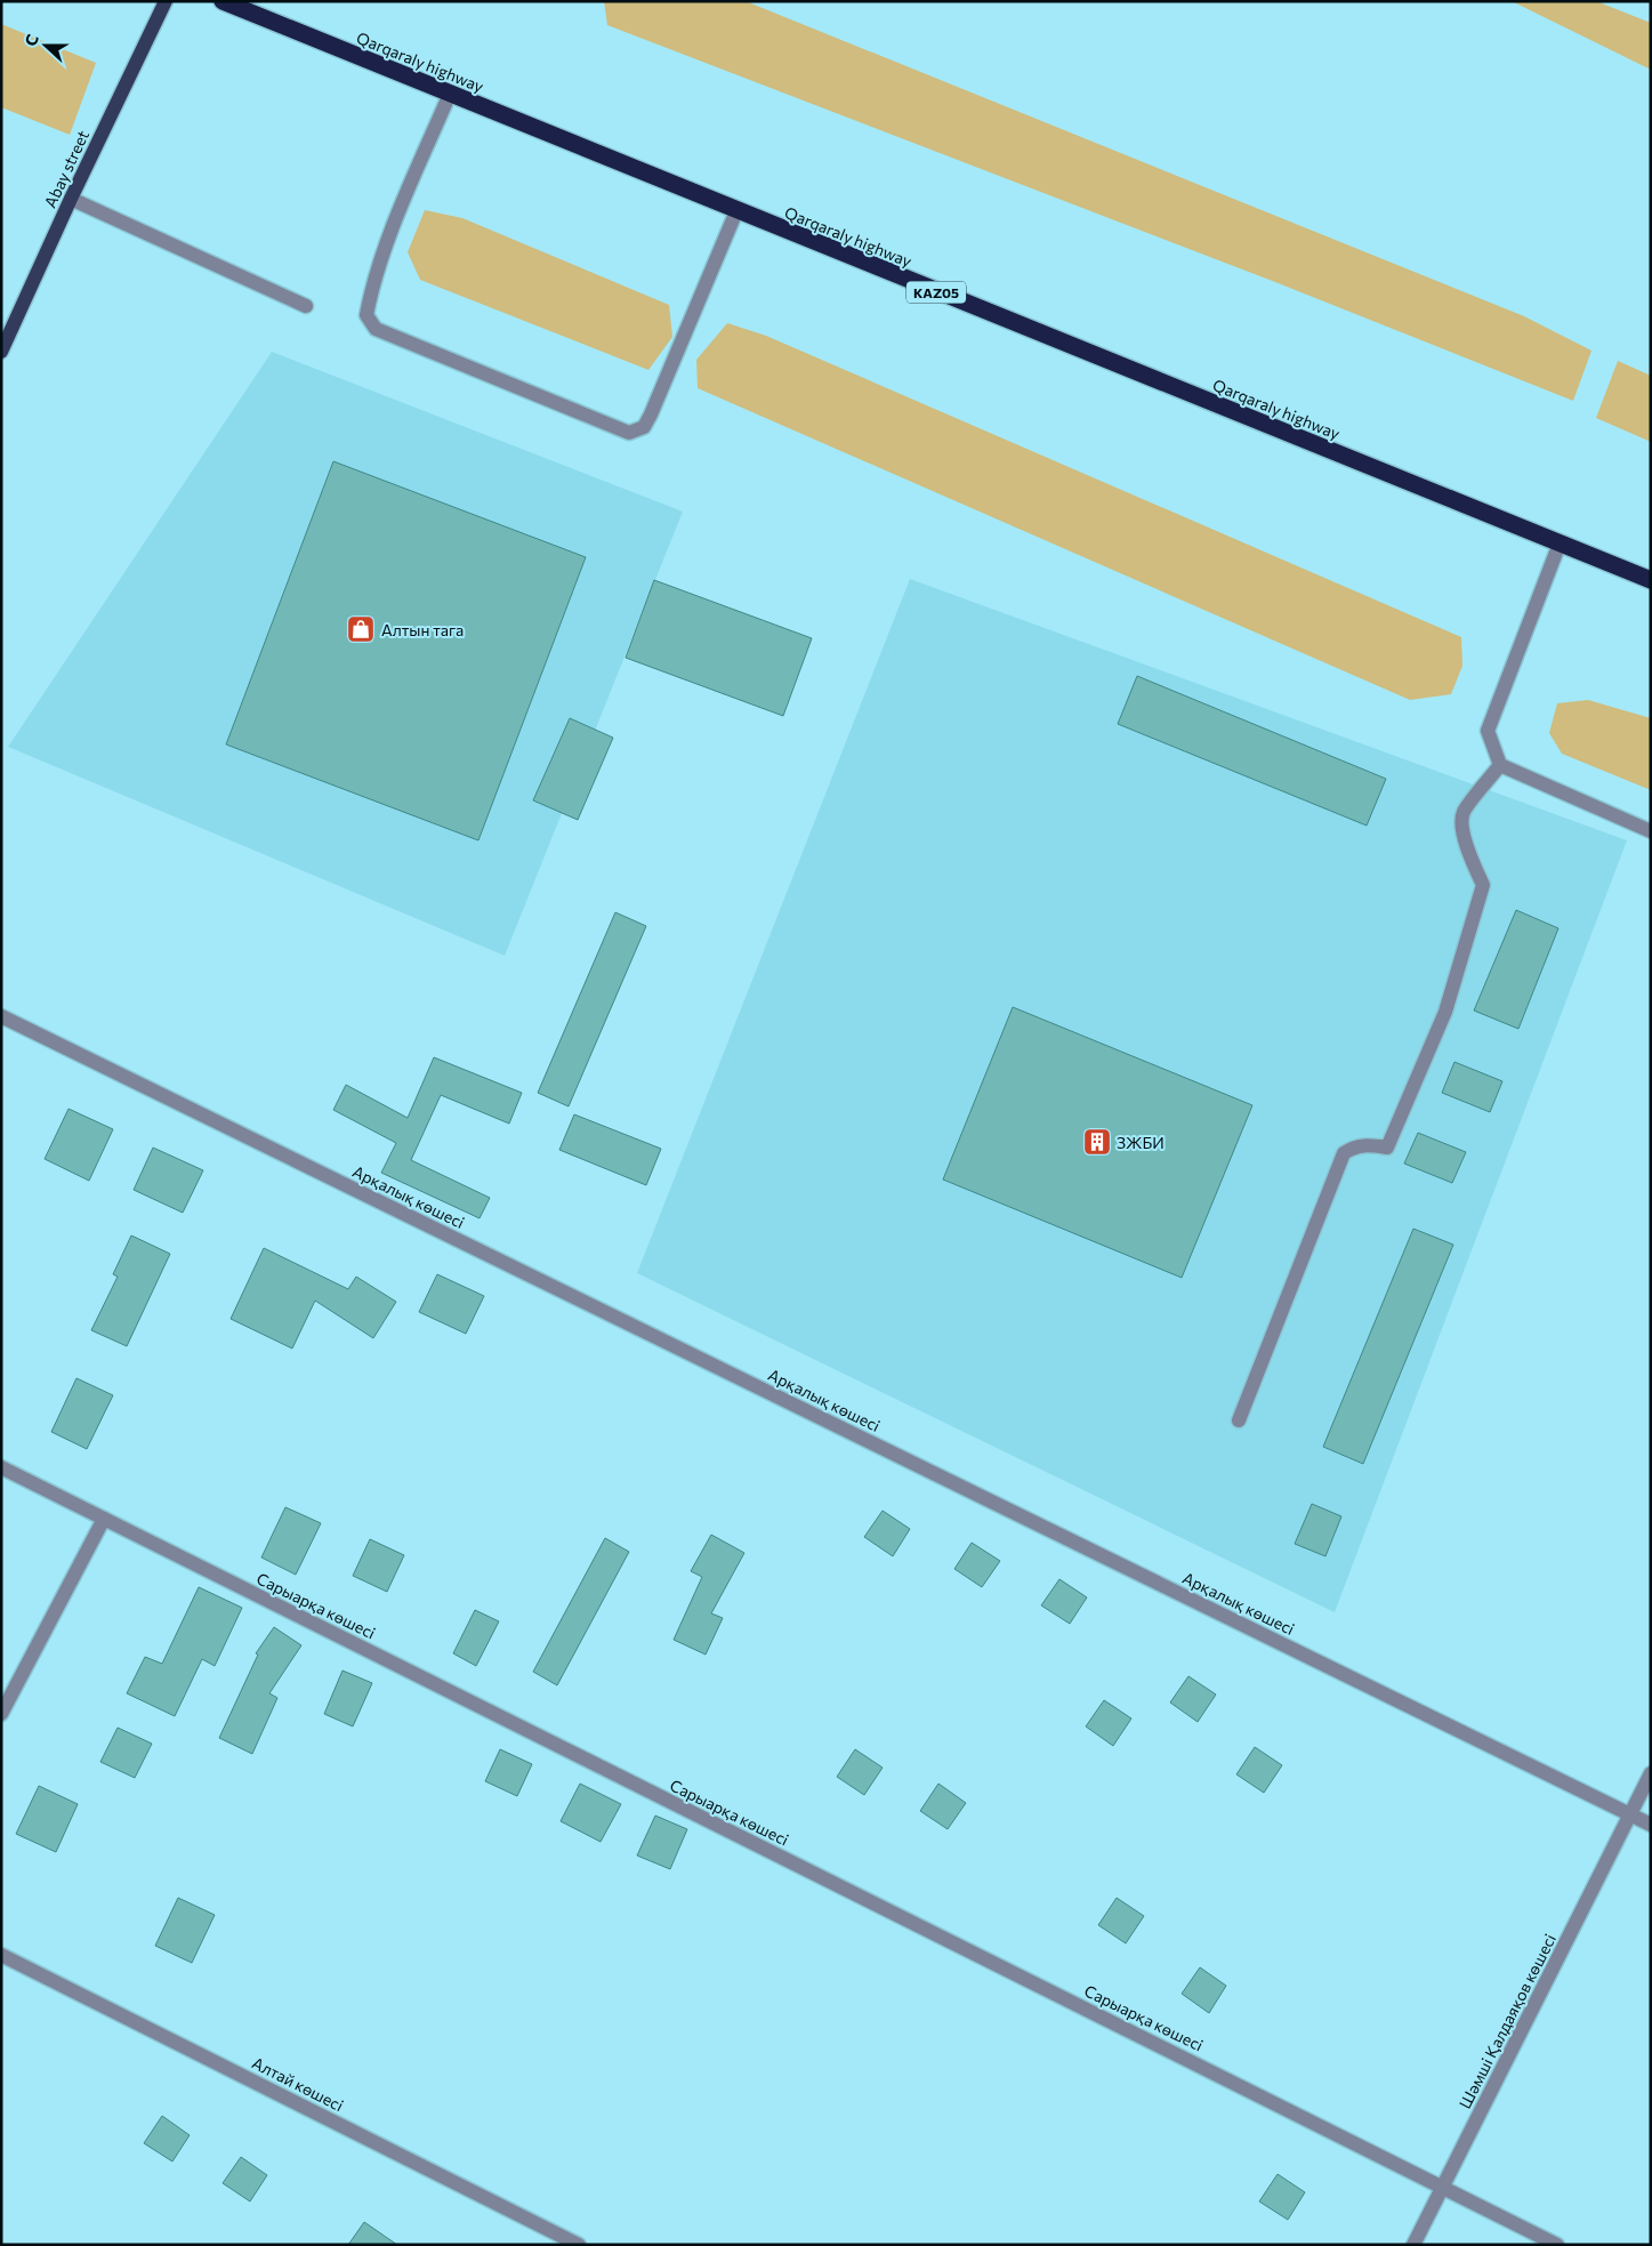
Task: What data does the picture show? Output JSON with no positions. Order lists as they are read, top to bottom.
{
  "streets": {
    "highway": ["Qarqaraly highway", "KАZ05"],
    "main road": ["Abay street"],
    "street": [
      "Арқалық көшесі",
      "Сарыарқа көшесі",
      "Шәмші Қалдаяқов көшесі",
      "Алтай көшесі"
    ]
  },
  "crossings": [
    ["Арқалық көшесі", "Шәмші Қалдаяқов көшесі"],
    ["Сарыарқа көшесі", "Шәмші Қалдаяқов көшесі"]
  ],
  "places": {
    "shop": ["Алтын тага"],
    "building": ["ЗЖБИ"]
  },
  "north": "left"
}
